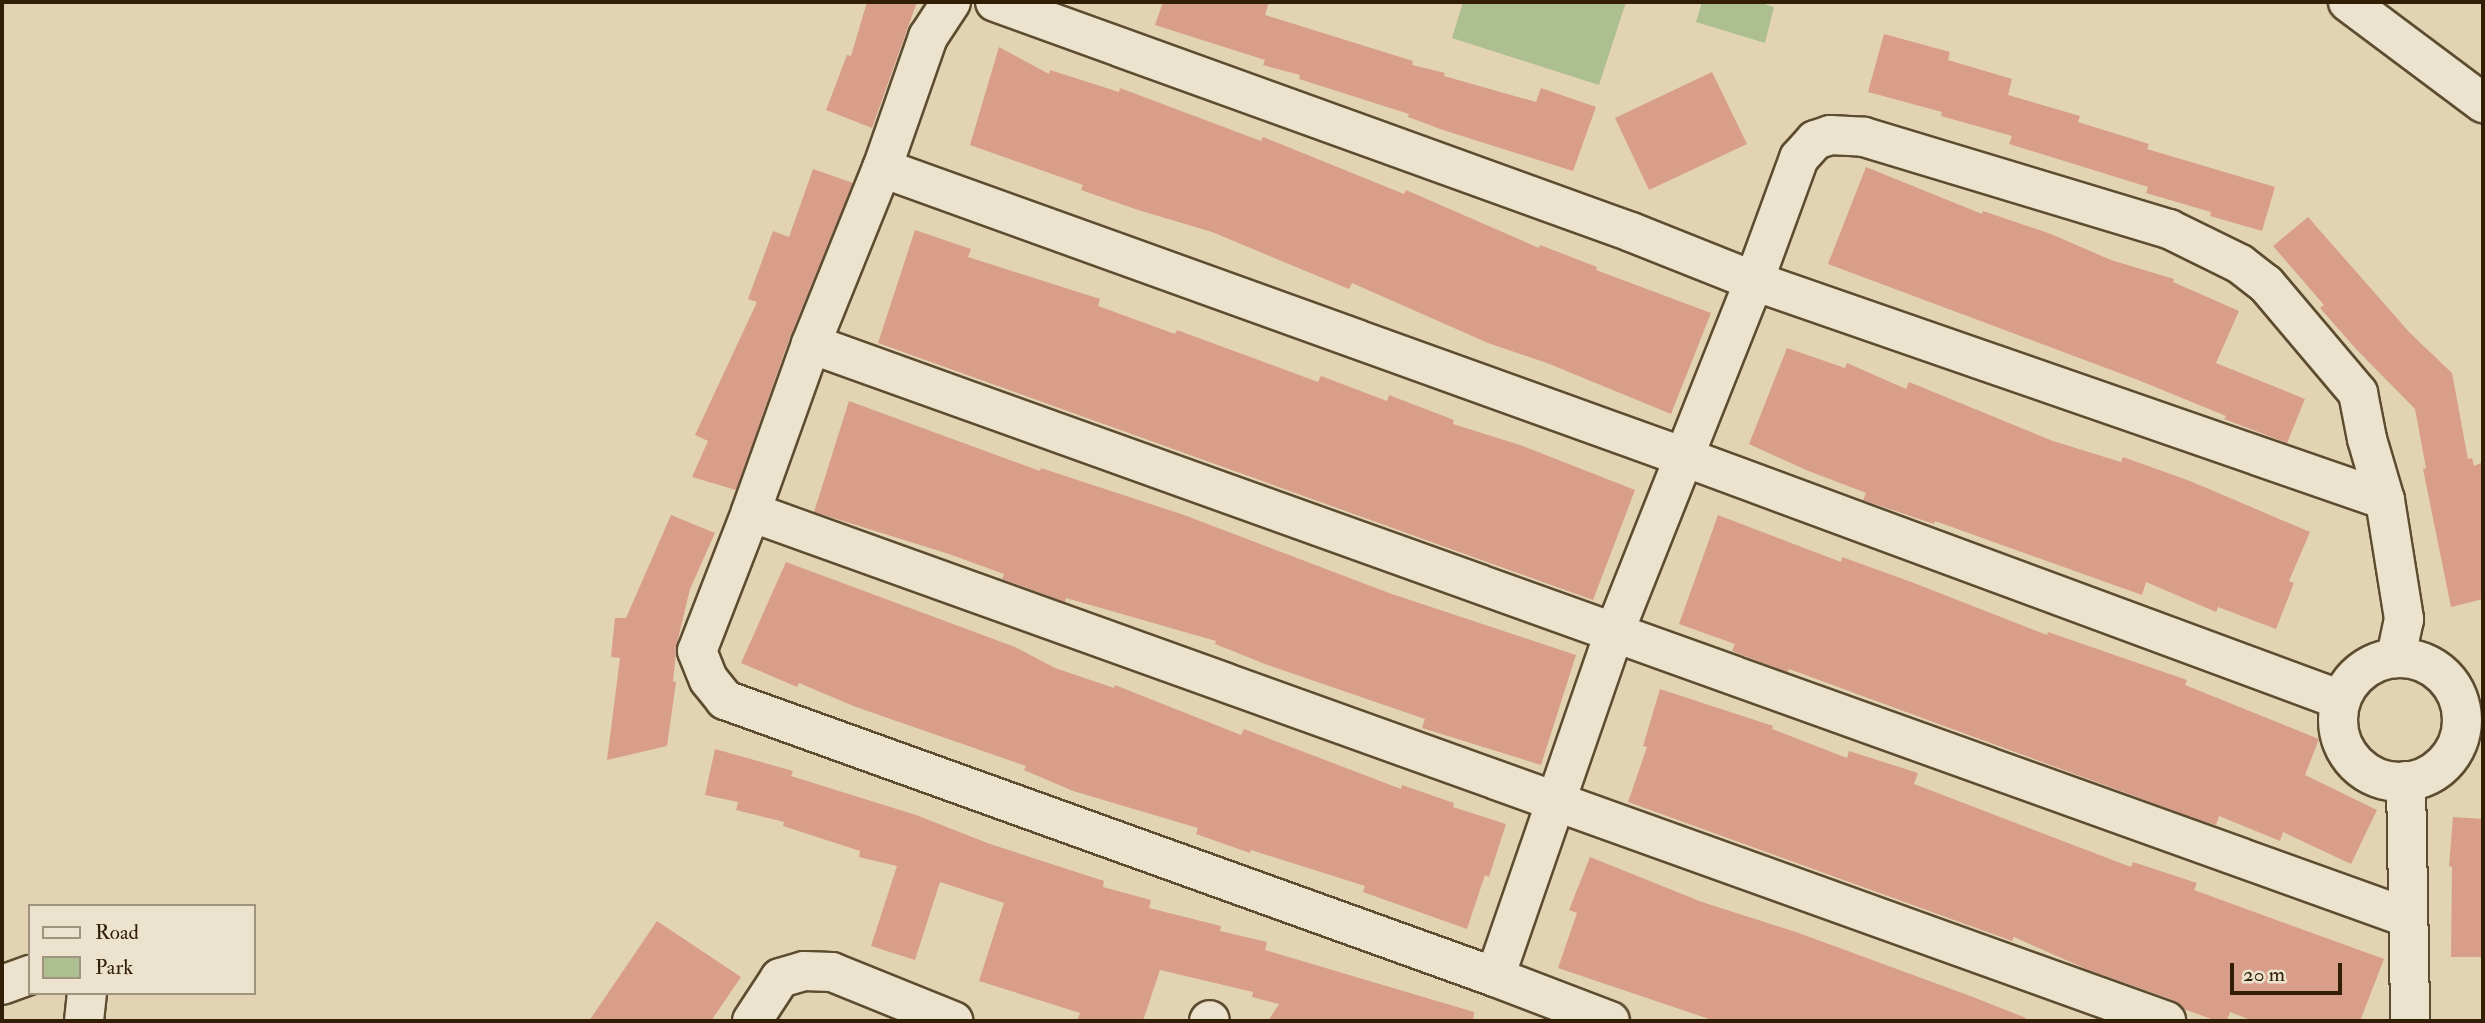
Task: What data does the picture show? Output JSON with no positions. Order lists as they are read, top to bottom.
{
  "legend": ["Road", "Park"],
  "scale_bar": "20 m"
}
